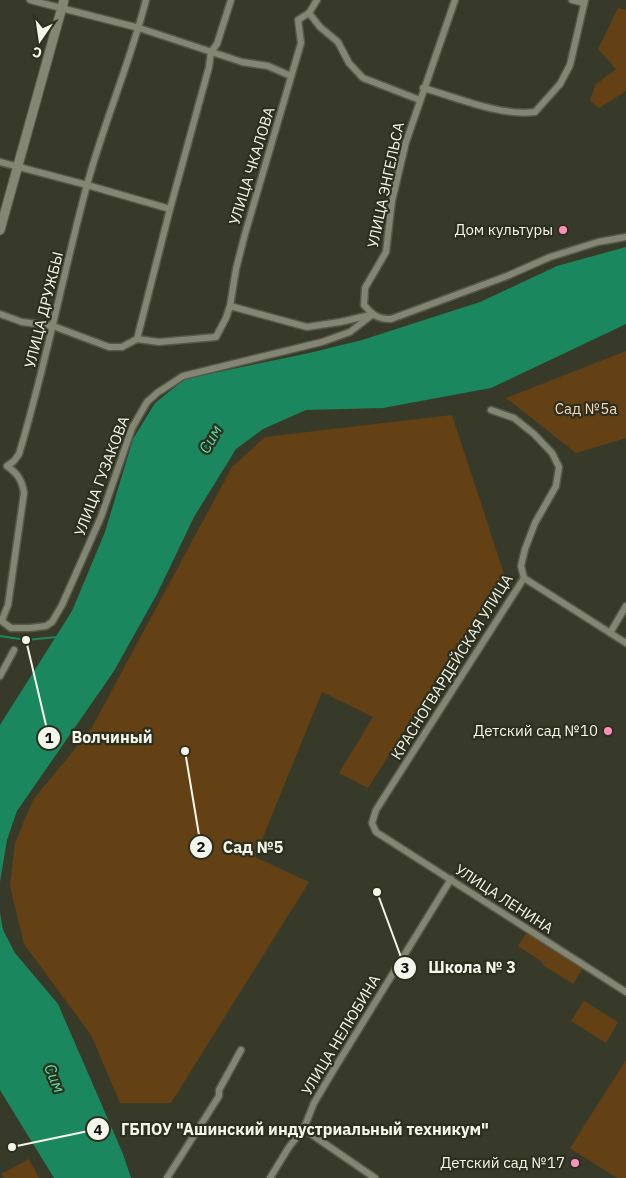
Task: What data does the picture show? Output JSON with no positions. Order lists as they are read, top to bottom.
{
  "streets": {
    "street": [
      "УЛИЦА ЧКАЛОВА",
      "УЛИЦА ЭНГЕЛЬСА",
      "УЛИЦА ДРУЖБЫ",
      "УЛИЦА ГУЗАКОВА",
      "КРАСНОГВАРДЕЙСКАЯ УЛИЦА",
      "УЛИЦА ЛЕНИНА",
      "УЛИЦА НЕЛЮБИНА"
    ]
  },
  "crossings": [
    ["УЛИЦА ЭНГЕЛЬСА", "УЛИЦА ГУЗАКОВА"],
    ["УЛИЦА ДРУЖБЫ", "УЛИЦА ГУЗАКОВА"],
    ["КРАСНОГВАРДЕЙСКАЯ УЛИЦА", "УЛИЦА ЛЕНИНА"],
    ["УЛИЦА ЛЕНИНА", "УЛИЦА НЕЛЮБИНА"]
  ],
  "water": ["Сим"],
  "parks": ["Сад №5а"],
  "places": [
    "Дом культуры",
    "Волчиный",
    "Детский сад №10",
    "Сад №5",
    "Школа № 3",
    "ГБПОУ \"Ашинский индустриальный техникум\"",
    "Детский сад №17"
  ],
  "north": "bottom"
}
